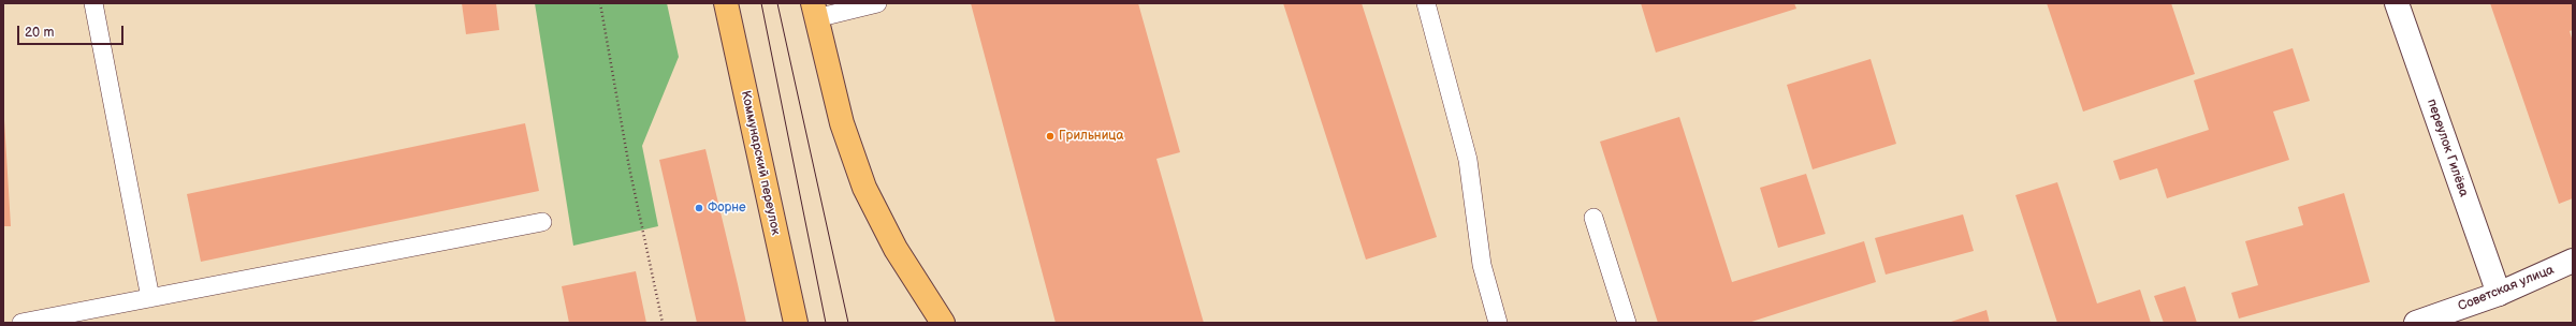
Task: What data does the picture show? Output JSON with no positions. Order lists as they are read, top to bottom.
{
  "streets": {
    "main road": ["Коммунарский переулок"],
    "street": ["переулок Гилёва", "Советская улица"]
  },
  "crossings": [
    ["переулок Гилёва", "Советская улица"]
  ],
  "places": ["Грильница", "Форне"],
  "scale_bar": "20 m"
}
